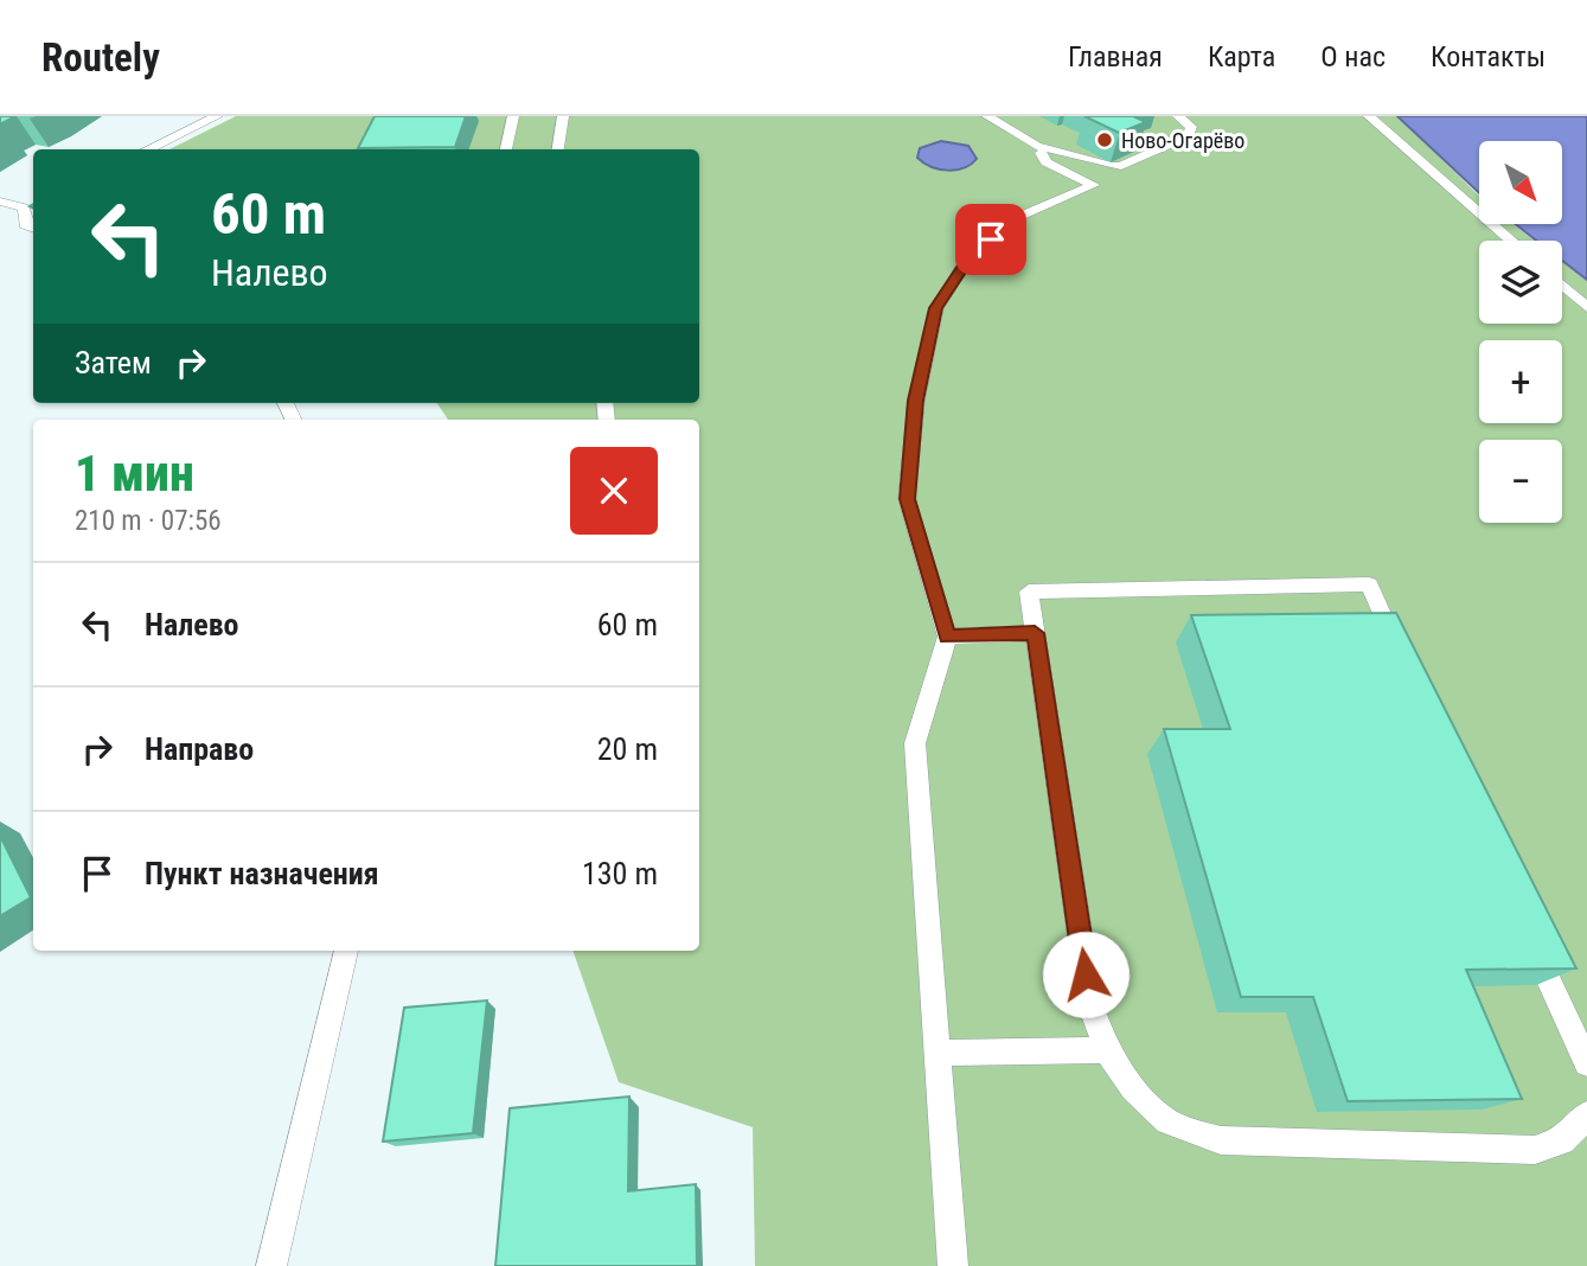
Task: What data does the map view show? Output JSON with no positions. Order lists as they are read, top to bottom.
{
  "places": ["Ново-Огарёво"],
  "north": "bottom right",
  "page": {
    "header": "Routely",
    "nav": [
      "Главная",
      "Карта",
      "О нас",
      "Контакты"
    ],
    "map_buttons": ["+", "−"],
    "turn": ["60 m", "Налево"],
    "then": "Затем",
    "heading": ["1 мин", "210 m · 07:56"],
    "list": [
      {
        "name": "Налево",
        "value": "60 m"
      },
      {
        "name": "Направо",
        "value": "20 m"
      },
      {
        "name": "Пункт назначения",
        "value": "130 m"
      }
    ]
  }
}
